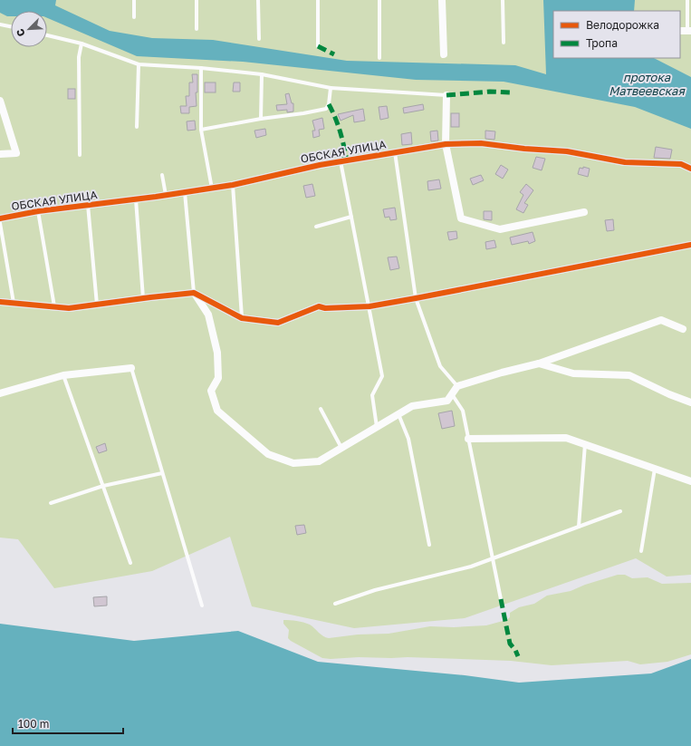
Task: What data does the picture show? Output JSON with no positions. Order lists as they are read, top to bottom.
{
  "streets": {
    "street": ["ОБСКАЯ УЛИЦА"]
  },
  "water": ["протока Матвеевская"],
  "legend": ["Велодорожка", "Тропа"],
  "scale_bar": "100 m",
  "north": "bottom left"
}
